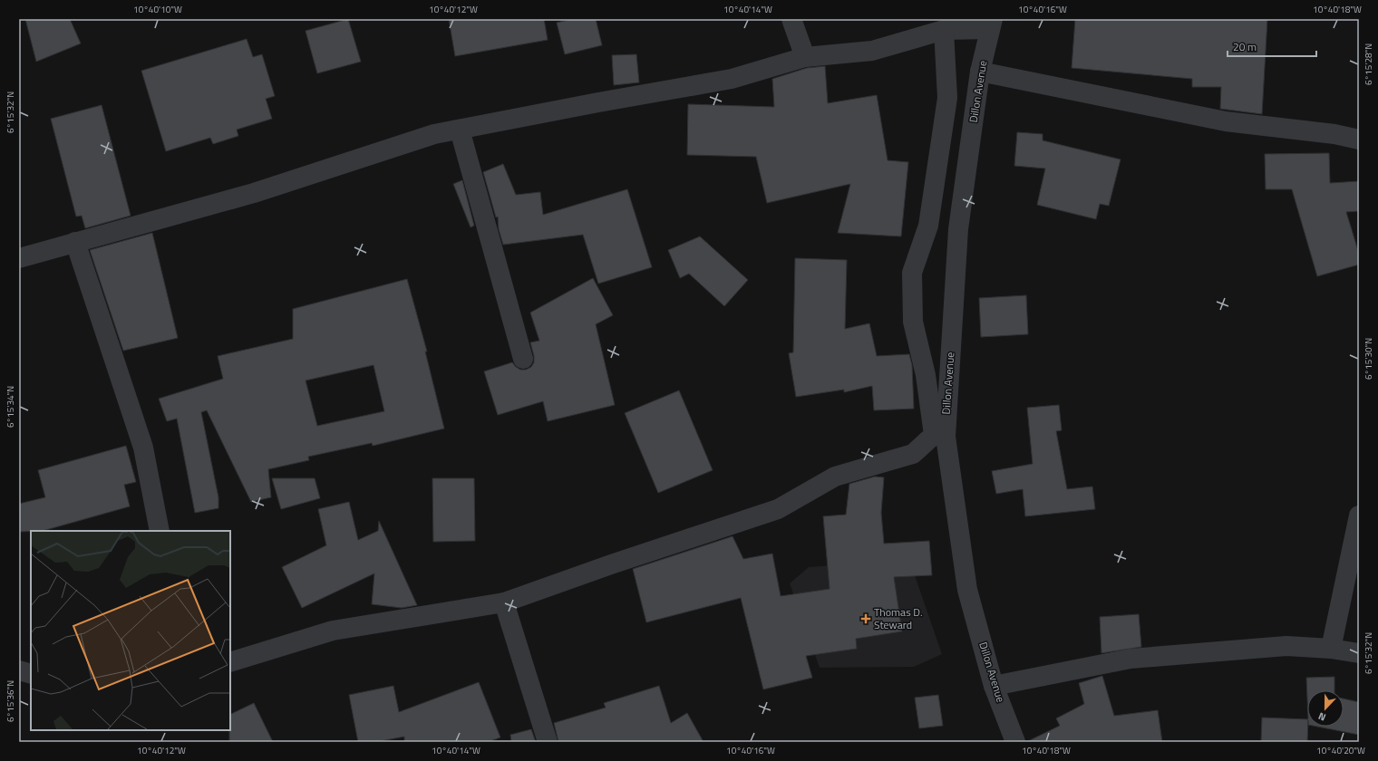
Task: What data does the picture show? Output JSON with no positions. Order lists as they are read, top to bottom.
{
  "streets": {
    "street": ["Dillon Avenue"]
  },
  "places": {
    "health": ["Thomas D. Steward"]
  },
  "scale_bar": "20 m",
  "north": "bottom",
  "coordinates": [
    "10°40'10\"W",
    "10°40'12\"W",
    "10°40'14\"W",
    "10°40'16\"W",
    "10°40'18\"W",
    "6°15'28\"N",
    "6°15'32\"N",
    "6°15'30\"N",
    "6°15'34\"N",
    "6°15'36\"N",
    "10°40'20\"W"
  ]
}
